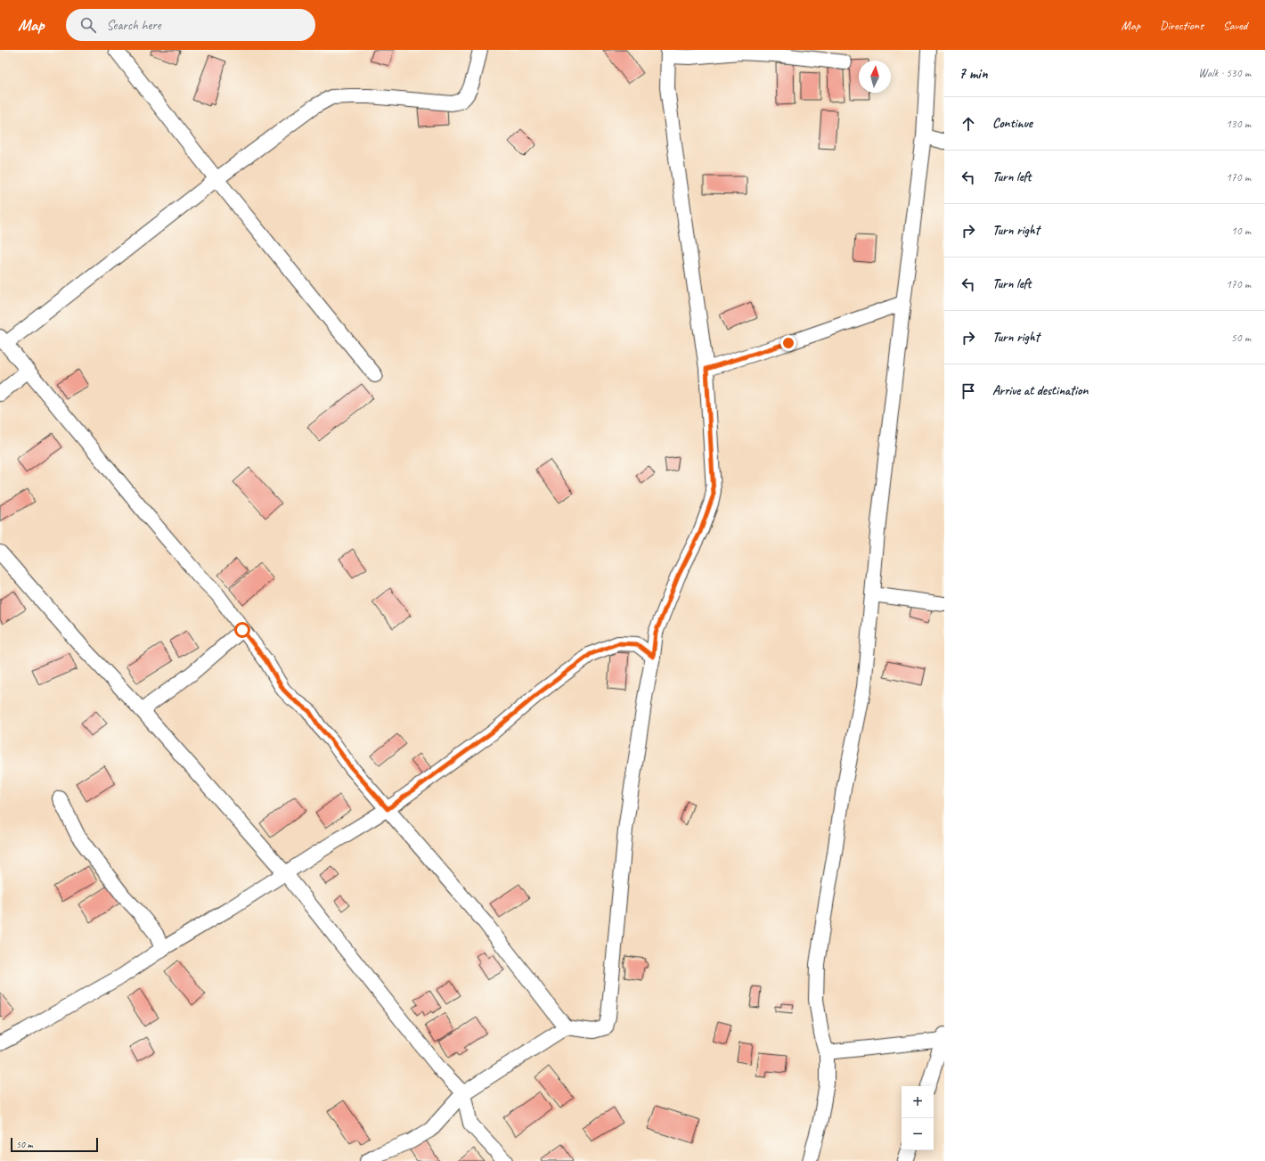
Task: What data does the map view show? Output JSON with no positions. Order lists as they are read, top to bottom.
{
  "scale_bar": "50 m",
  "north": "top",
  "page": {
    "header": "Map",
    "search": "Search here",
    "nav": ["Map", "Directions", "Saved"],
    "heading": ["7 min", "Walk · 530 m"],
    "list": [
      ["Continue", "130 m"],
      ["Turn left", "170 m"],
      ["Turn right", "10 m"],
      ["Turn left", "170 m"],
      ["Turn right", "50 m"],
      "Arrive at destination"
    ],
    "map_buttons": ["+", "−"],
    "scale": "50 m"
  }
}
